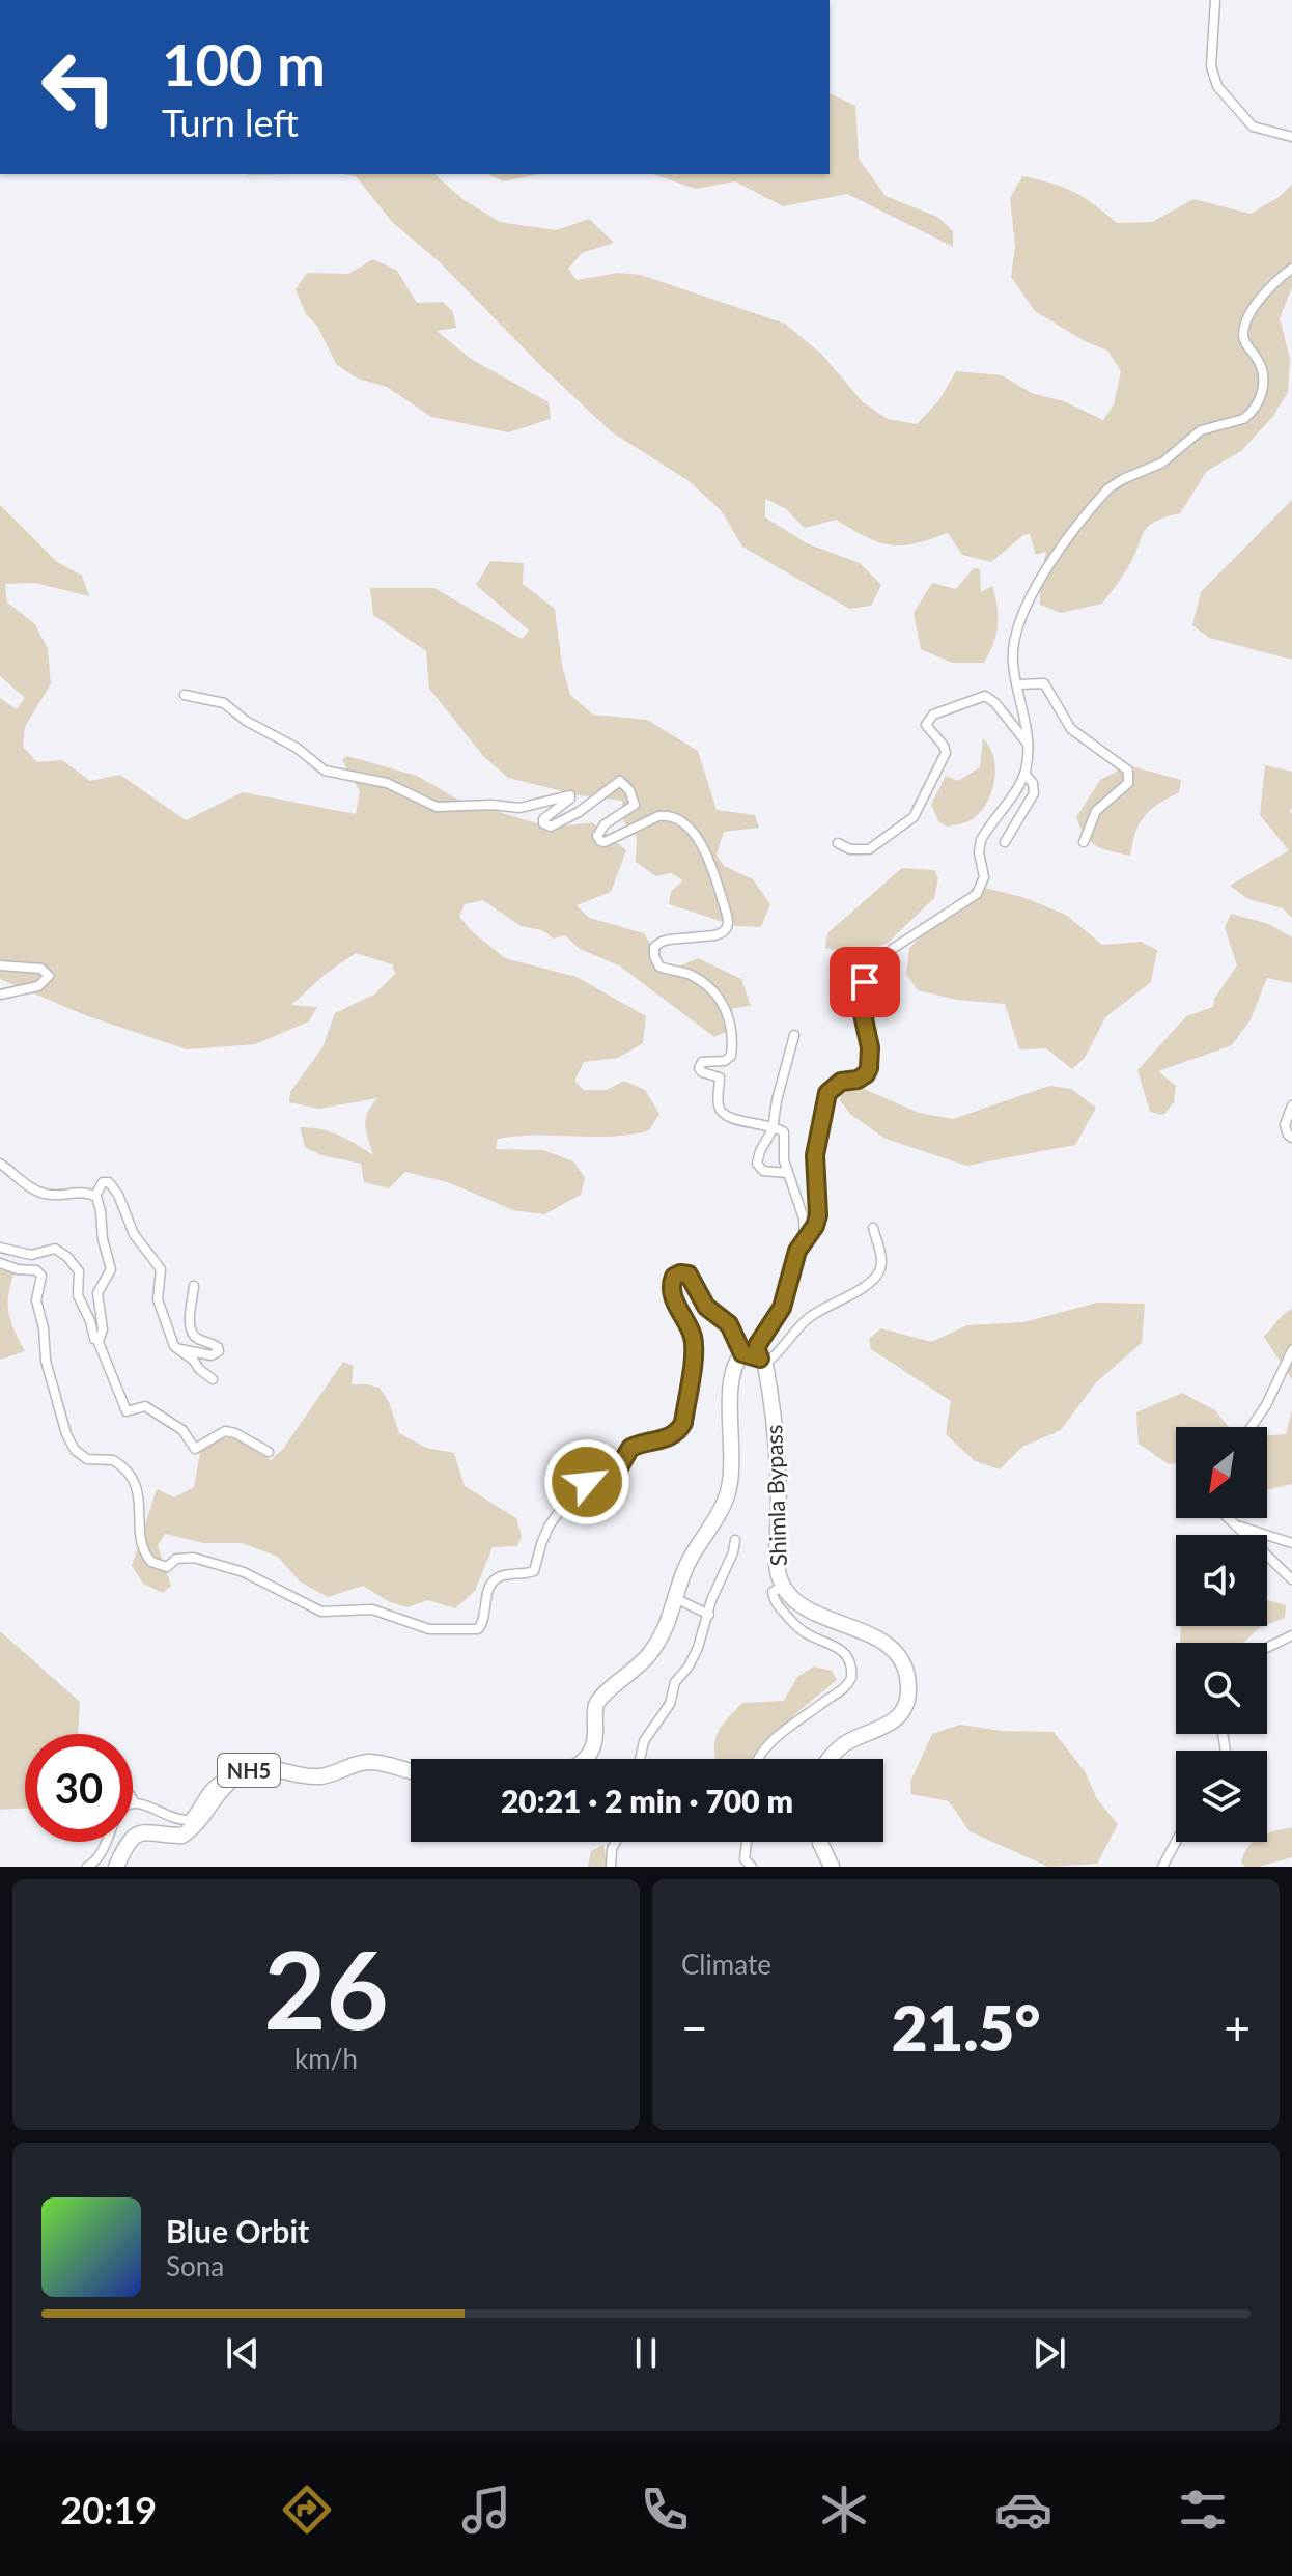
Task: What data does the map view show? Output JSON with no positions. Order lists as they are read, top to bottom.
{
  "streets": {
    "highway": ["Shimla Bypass", "NH5"]
  },
  "north": "bottom left",
  "page": {
    "turn": ["100 m", "Turn left"],
    "limit": "30",
    "trip": "20:21 · 2 min · 700 m",
    "tile": [
      ["26", "km/h"],
      "Climate"
    ],
    "heat": ["−", "21.5°", "+"],
    "song": ["Blue Orbit", "Sona"],
    "tabs": "20:19"
  }
}
